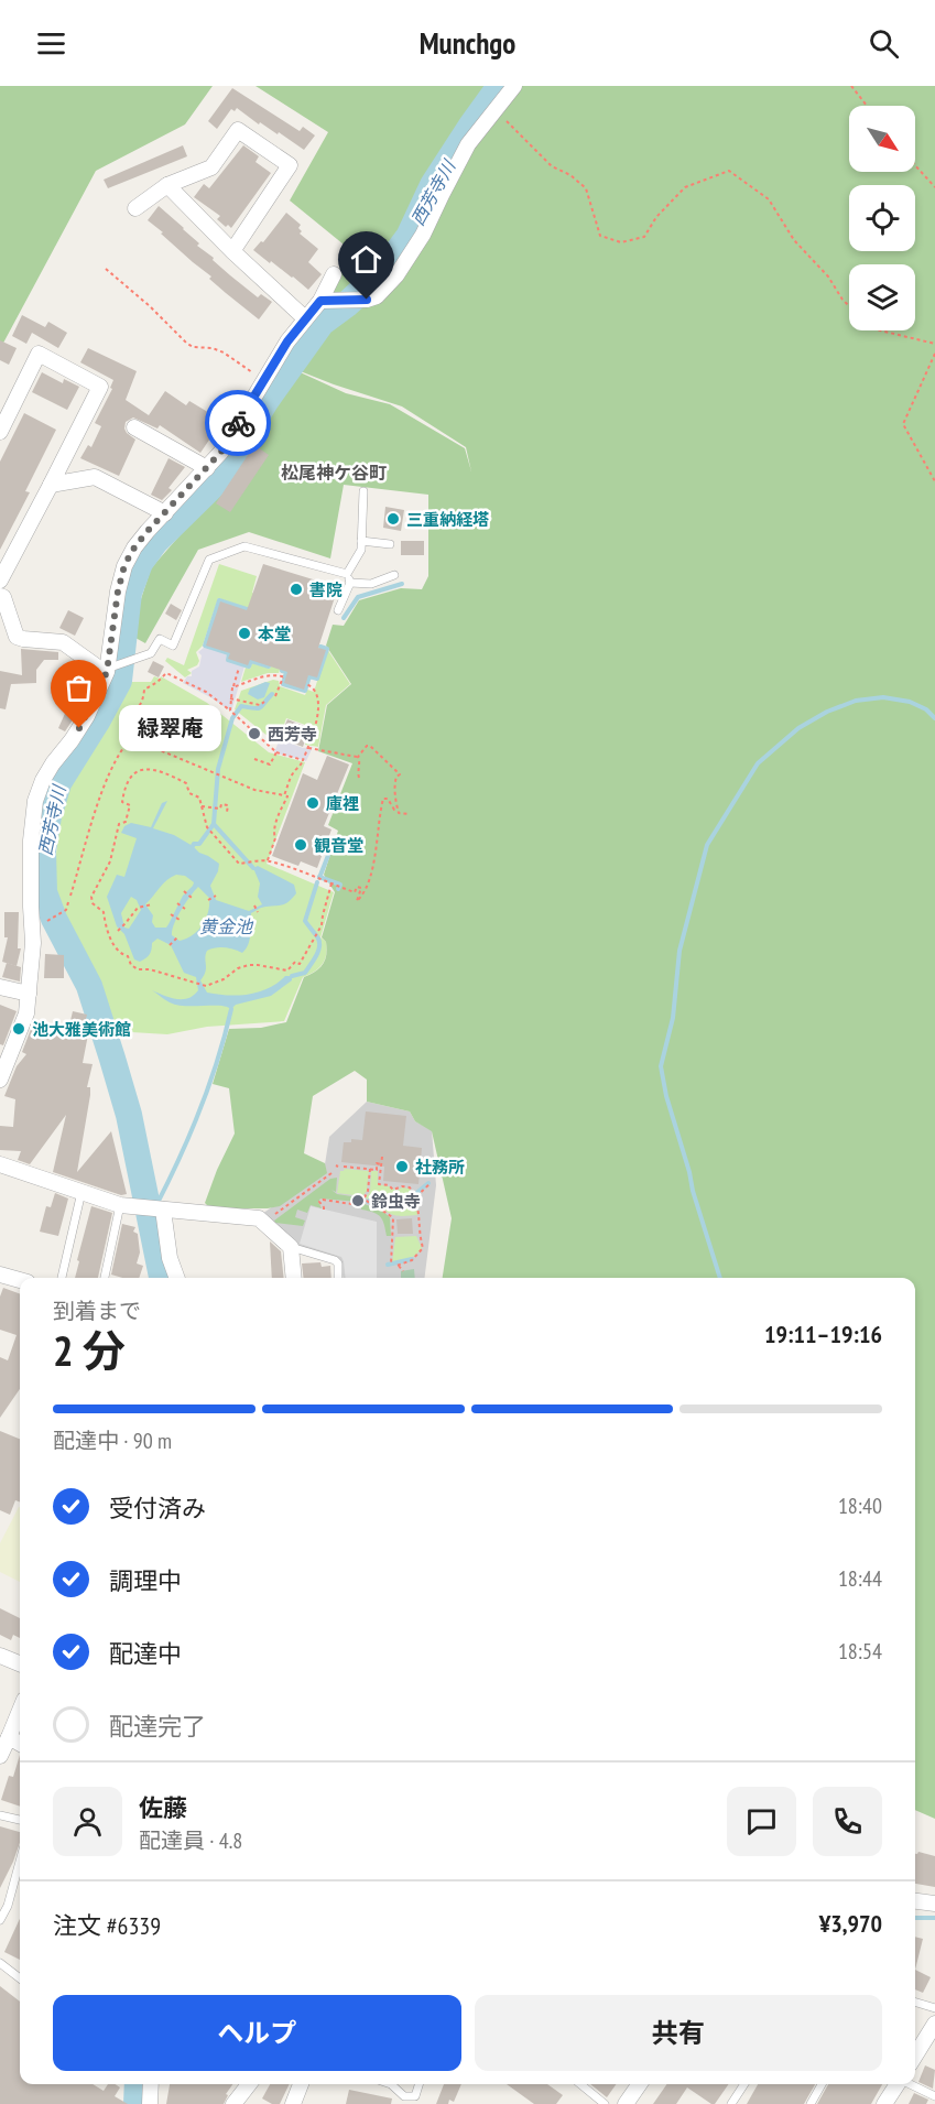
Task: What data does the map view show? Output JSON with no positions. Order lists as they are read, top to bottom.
{
  "districts": ["松尾神ケ谷町"],
  "water": ["西芳寺川", "黄金池"],
  "places": [
    "三重納経塔",
    "書院",
    "本堂",
    "緑翠庵",
    "西芳寺",
    "庫裡",
    "観音堂",
    "池大雅美術館",
    "社務所",
    "鈴虫寺"
  ],
  "north": "bottom right",
  "page": {
    "header": "Munchgo",
    "bubble": "緑翠庵",
    "heading": ["2 分", "到着まで", "19:11–19:16"],
    "panel": [
      "佐藤",
      "配達員 · 4.8",
      "注文 #6339",
      "¥3,970"
    ],
    "bar": "配達中 · 90 m",
    "list": [
      ["受付済み", "18:40"],
      ["調理中", "18:44"],
      ["配達中", "18:54"],
      "配達完了"
    ],
    "buttons": ["ヘルプ", "共有"]
  }
}
